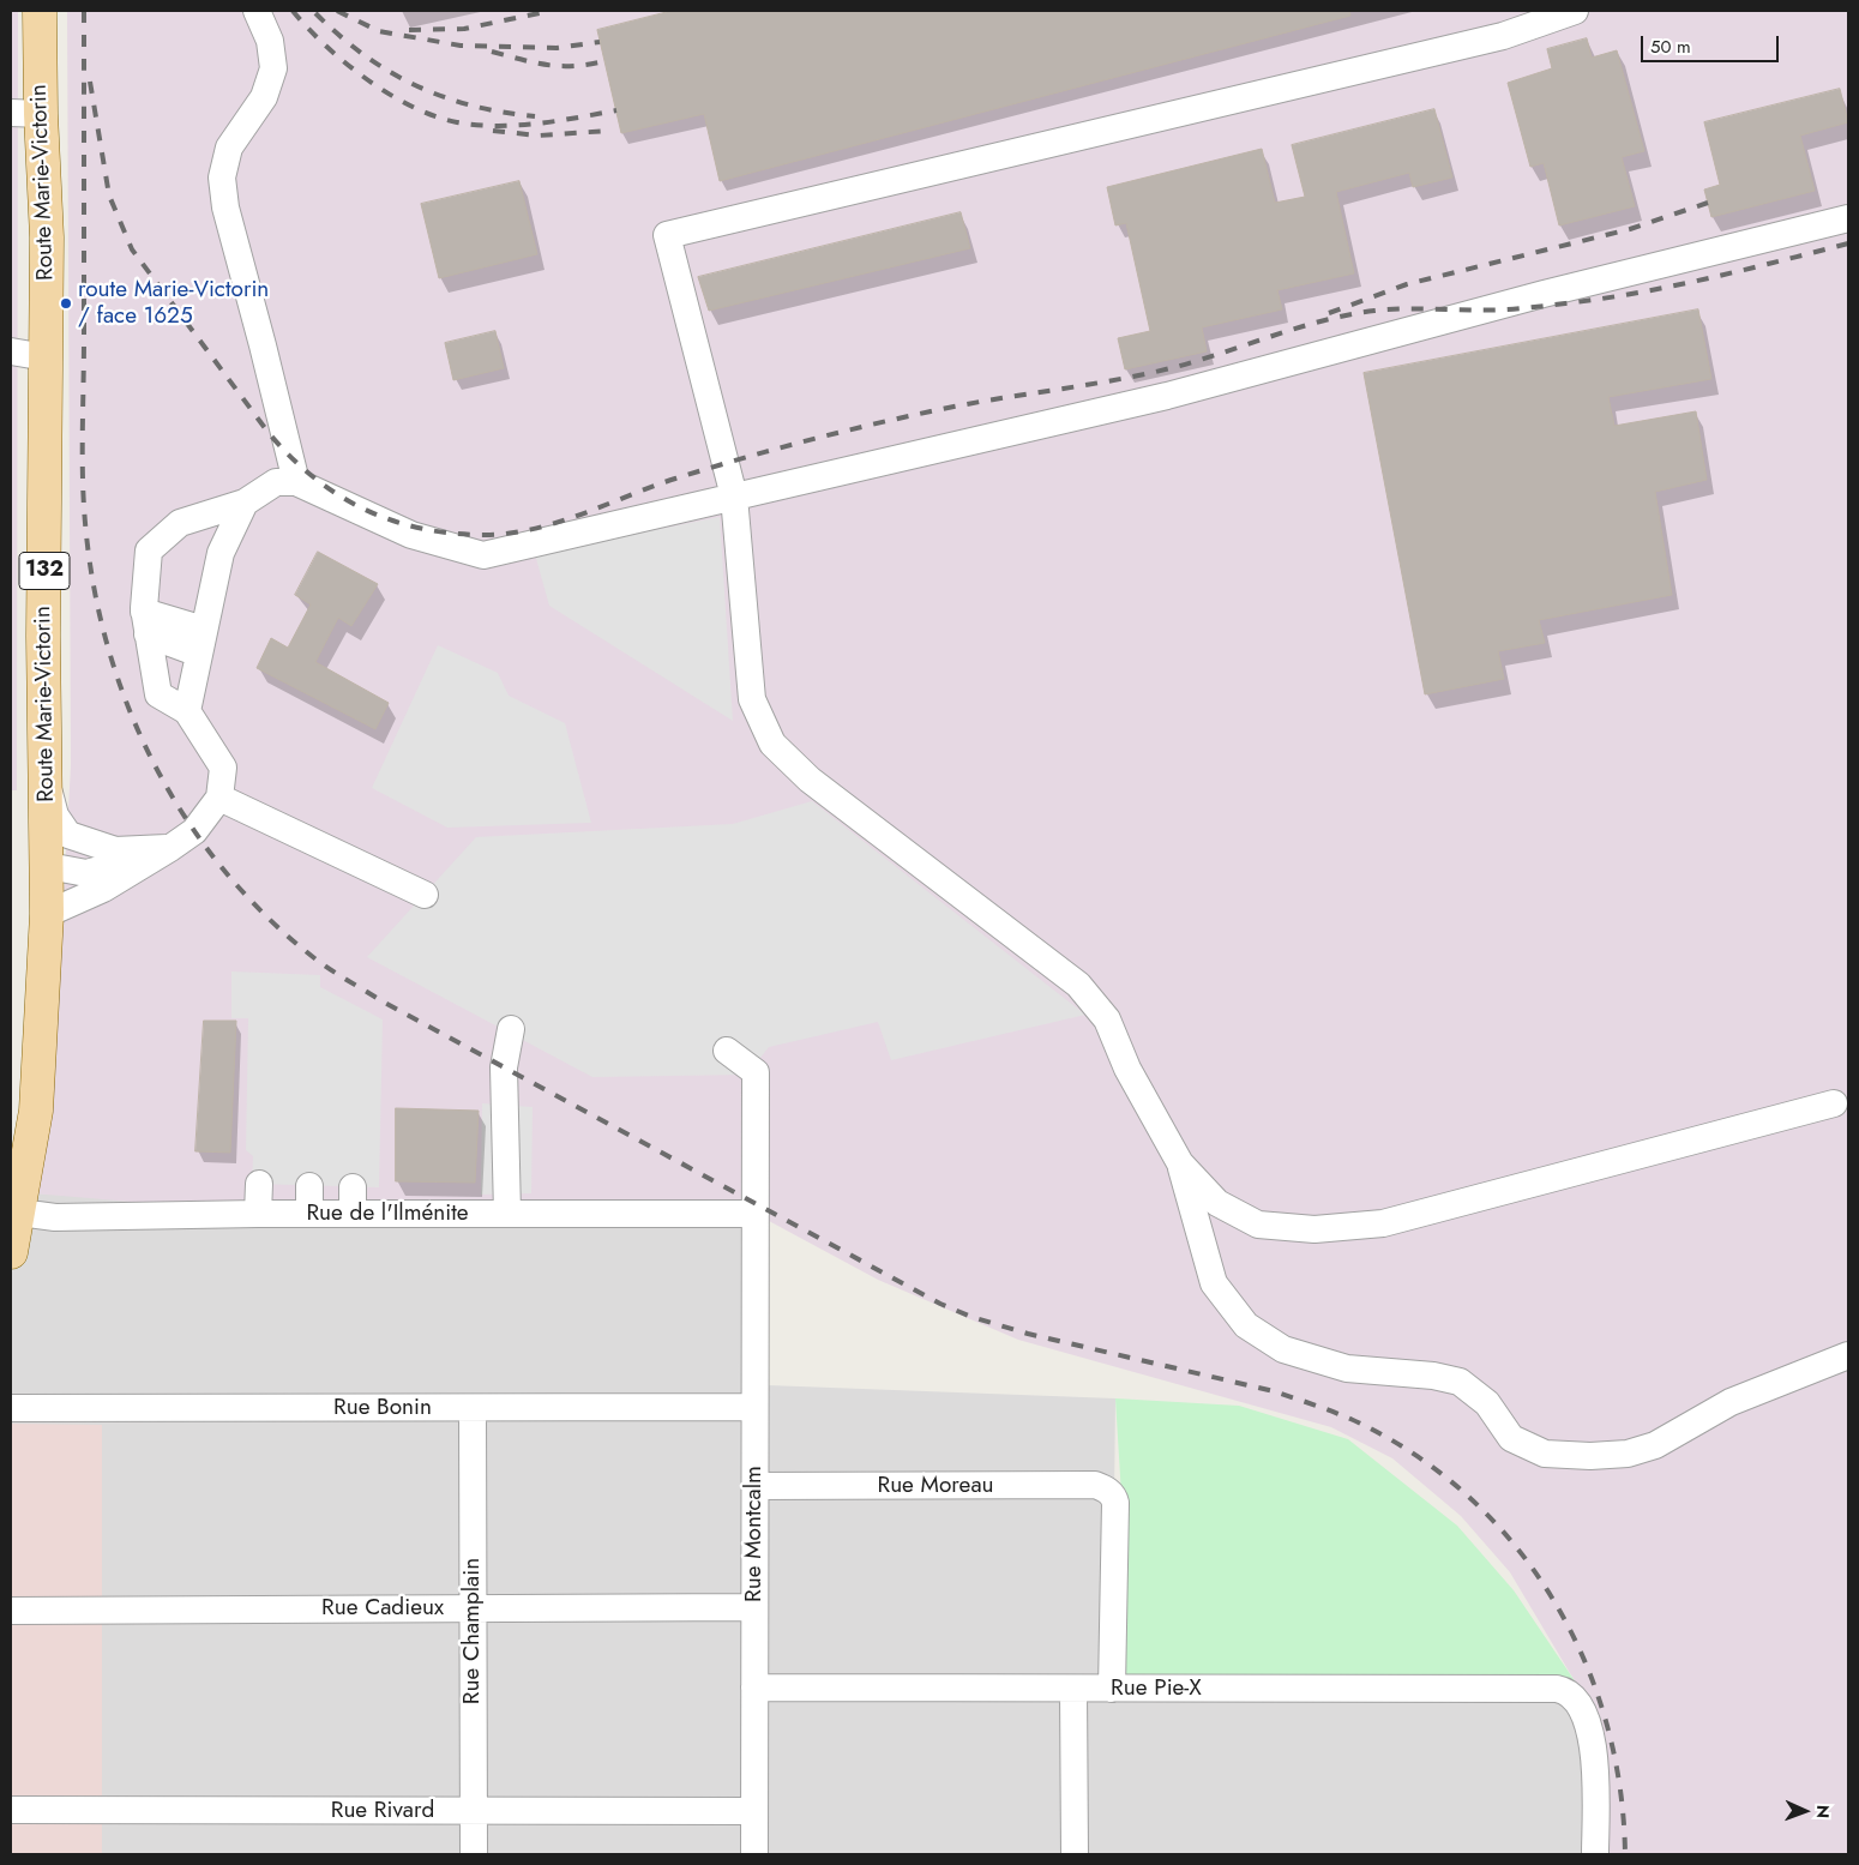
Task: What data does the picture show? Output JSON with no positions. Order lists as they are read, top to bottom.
{
  "streets": {
    "main road": ["Route Marie-Victorin", "132"],
    "street": [
      "Rue de l'Ilménite",
      "Rue Bonin",
      "Rue Moreau",
      "Rue Montcalm",
      "Rue Cadieux",
      "Rue Champlain",
      "Rue Pie-X",
      "Rue Rivard"
    ]
  },
  "crossings": [
    ["Route Marie-Victorin", "Rue de l'Ilménite"],
    ["Rue de l'Ilménite", "Rue Montcalm"],
    ["Rue Bonin", "Rue Montcalm"],
    ["Rue Bonin", "Rue Champlain"],
    ["Rue Moreau", "Rue Montcalm"],
    ["Rue Moreau", "Rue Pie-X"],
    ["Rue Montcalm", "Rue Cadieux"],
    ["Rue Montcalm", "Rue Pie-X"],
    ["Rue Montcalm", "Rue Rivard"],
    ["Rue Cadieux", "Rue Champlain"],
    ["Rue Champlain", "Rue Rivard"]
  ],
  "places": ["route Marie-Victorin / face 1625"],
  "scale_bar": "50 m",
  "north": "right"
}
